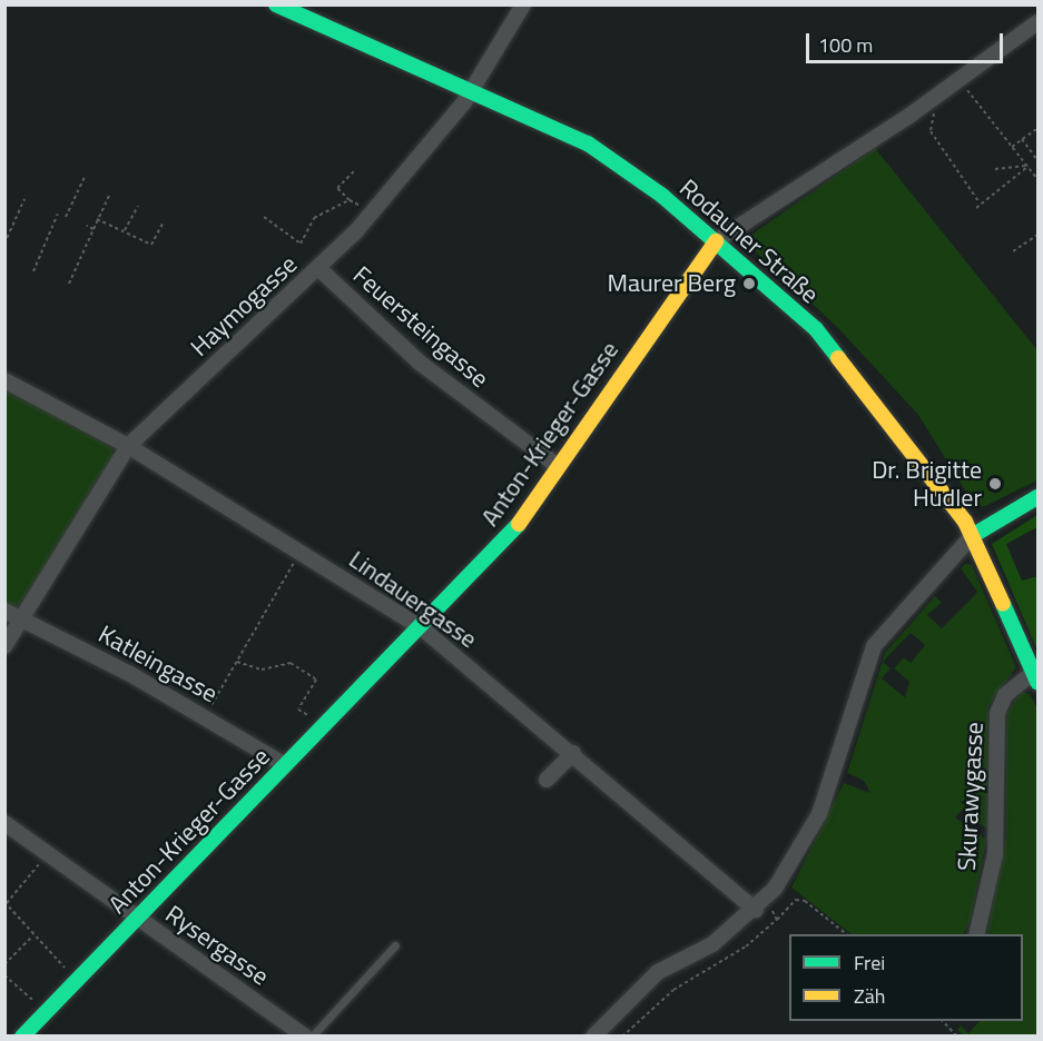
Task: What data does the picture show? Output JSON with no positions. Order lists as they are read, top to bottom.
{
  "streets": {
    "street": [
      "Rodauner Straße",
      "Haymogasse",
      "Feuersteingasse",
      "Anton-Krieger-Gasse",
      "Lindauergasse",
      "Katleingasse",
      "Skurawygasse",
      "Rysergasse"
    ]
  },
  "crossings": [
    ["Rodauner Straße", "Haymogasse"],
    ["Rodauner Straße", "Anton-Krieger-Gasse"],
    ["Rodauner Straße", "Skurawygasse"],
    ["Haymogasse", "Feuersteingasse"],
    ["Haymogasse", "Lindauergasse"],
    ["Haymogasse", "Katleingasse"],
    ["Feuersteingasse", "Anton-Krieger-Gasse"],
    ["Anton-Krieger-Gasse", "Lindauergasse"],
    ["Anton-Krieger-Gasse", "Katleingasse"],
    ["Anton-Krieger-Gasse", "Rysergasse"]
  ],
  "places": ["Maurer Berg", "Dr. Brigitte Hudler"],
  "legend": ["Frei", "Zäh"],
  "scale_bar": "100 m"
}
